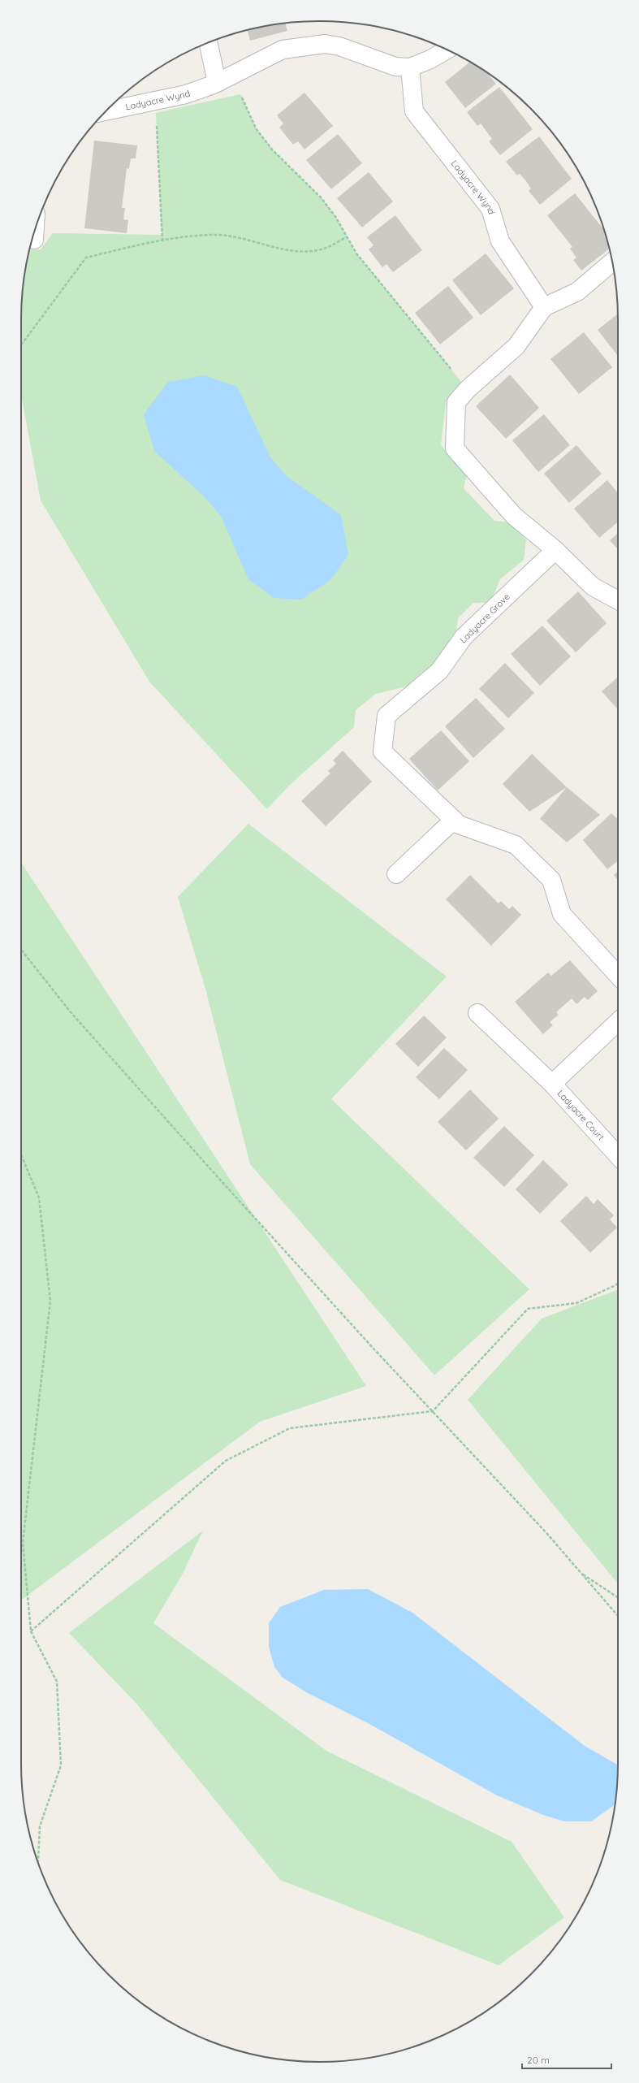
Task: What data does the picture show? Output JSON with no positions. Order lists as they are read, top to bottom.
{
  "streets": {
    "street": ["Ladyacre Wynd", "Ladyacre Grove", "Ladyacre Court"]
  },
  "scale_bar": "20 m"
}
